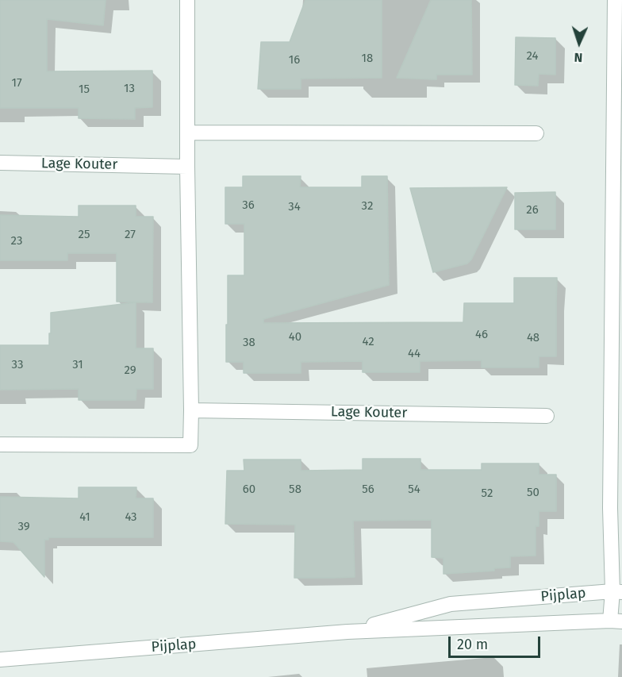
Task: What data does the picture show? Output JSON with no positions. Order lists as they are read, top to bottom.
{
  "streets": {
    "street": ["Lage Kouter", "Pijplap"]
  },
  "house_numbers": [
    "24",
    "18",
    "16",
    "17",
    "13",
    "15",
    "36",
    "32",
    "34",
    "26",
    "25",
    "27",
    "23",
    "46",
    "40",
    "48",
    "42",
    "38",
    "44",
    "33",
    "31",
    "29",
    "60",
    "58",
    "56",
    "54",
    "50",
    "52",
    "41",
    "43",
    "39"
  ],
  "scale_bar": "20 m",
  "north": "bottom"
}
